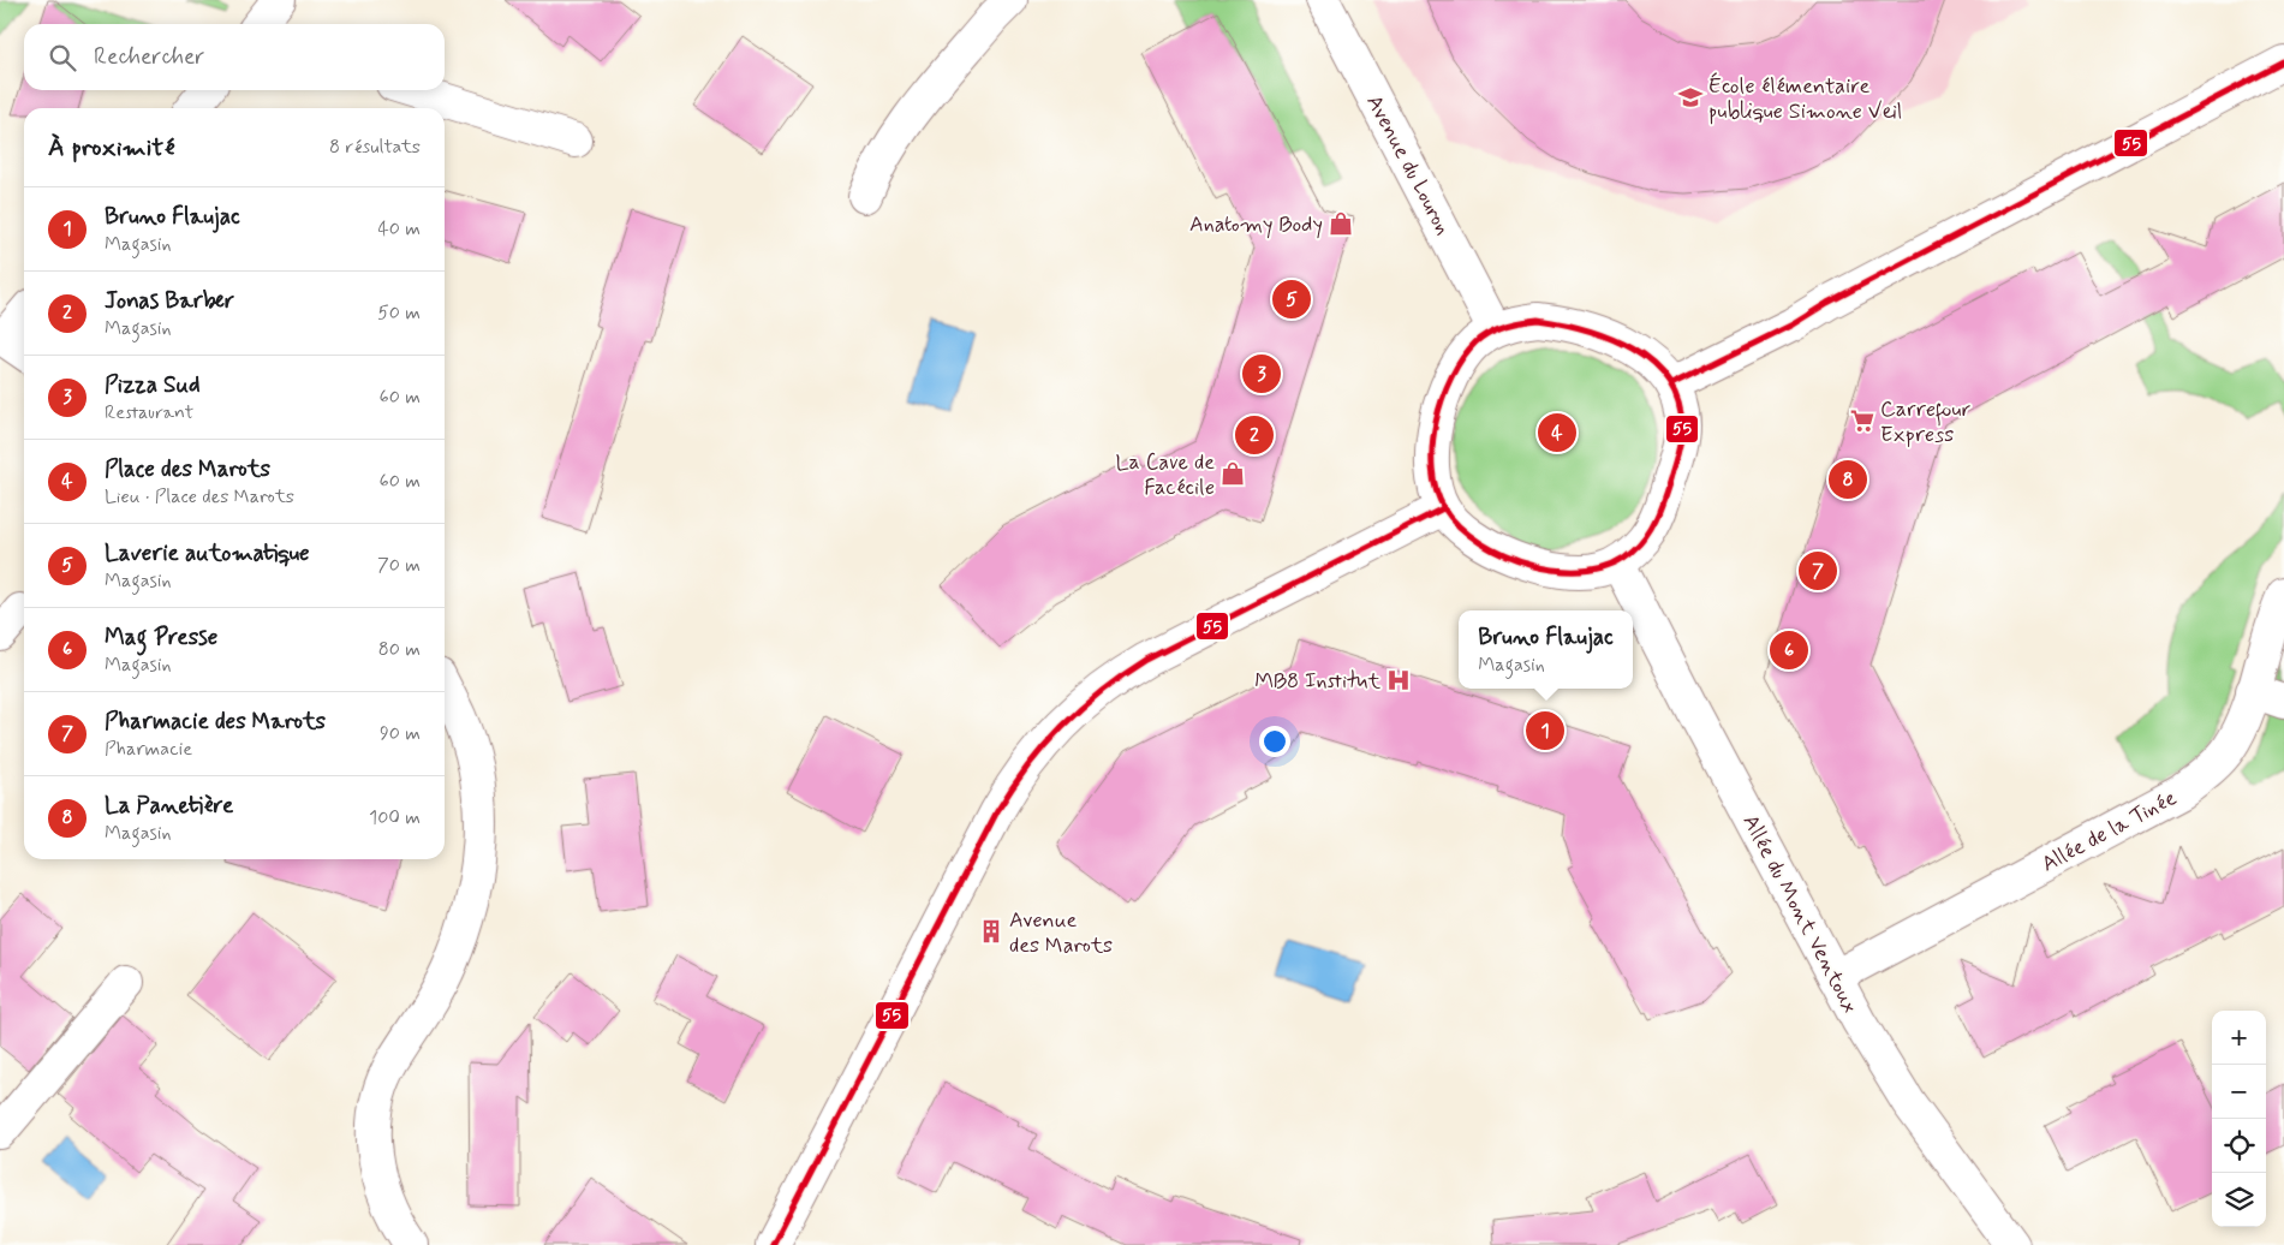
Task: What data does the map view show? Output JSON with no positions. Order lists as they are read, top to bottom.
{
  "streets": {
    "street": ["Avenue du Louron", "Allée de la Tinée", "Allée du Mont Ventoux"]
  },
  "crossings": [
    ["Allée de la Tinée", "Allée du Mont Ventoux"]
  ],
  "places": {
    "school or university": ["École élémentaire publique Simone Veil"],
    "shop": ["Anatomy Body", "La Cave de Facécile"],
    "supermarket": ["Carrefour Express"],
    "hospital": ["MB8 Institut"],
    "building": ["Avenue des Marots"]
  },
  "lines": ["transit line 55"],
  "page": {
    "search": "Rechercher",
    "heading": ["À proximité", "8 résultats"],
    "list": [
      {
        "mark": "1",
        "name": "Bruno Flaujac",
        "note": "Magasin",
        "value": "40 m"
      },
      {
        "mark": "2",
        "name": "Jonas Barber",
        "note": "Magasin",
        "value": "50 m"
      },
      {
        "mark": "3",
        "name": "Pizza Sud",
        "note": "Restaurant",
        "value": "60 m"
      },
      {
        "mark": "4",
        "name": "Place des Marots",
        "note": "Lieu · Place des Marots",
        "value": "60 m"
      },
      {
        "mark": "5",
        "name": "Laverie automatique",
        "note": "Magasin",
        "value": "70 m"
      },
      {
        "mark": "6",
        "name": "Mag Presse",
        "note": "Magasin",
        "value": "80 m"
      },
      {
        "mark": "7",
        "name": "Pharmacie des Marots",
        "note": "Pharmacie",
        "value": "90 m"
      },
      {
        "mark": "8",
        "name": "La Panetière",
        "note": "Magasin",
        "value": "100 m"
      }
    ],
    "pins": [
      "5",
      "3",
      "4",
      "2",
      "8",
      "7",
      "6",
      "1"
    ],
    "popup": ["Bruno Flaujac", "Magasin"],
    "map_buttons": ["+", "−"]
  }
}
